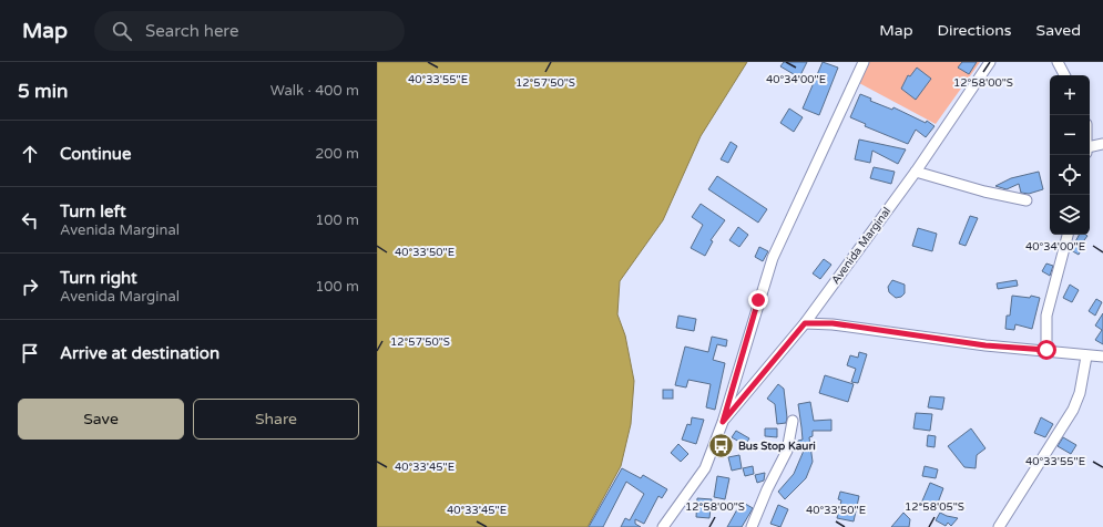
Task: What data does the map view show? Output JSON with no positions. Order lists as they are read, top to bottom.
{
  "streets": {
    "street": ["Avenida Marginal"]
  },
  "places": {
    "bus stop": ["Bus Stop Kauri"]
  },
  "page": {
    "header": "Map",
    "search": "Search here",
    "nav": ["Map", "Directions", "Saved"],
    "heading": ["5 min", "Walk · 400 m"],
    "map_buttons": ["+", "−"],
    "list": [
      ["Continue", "200 m"],
      ["Turn left", "Avenida Marginal", "100 m"],
      ["Turn right", "Avenida Marginal", "100 m"],
      "Arrive at destination"
    ],
    "buttons": ["Save", "Share"]
  },
  "coordinates": [
    "40°33'55\"E",
    "40°34'00\"E",
    "12°57'50\"S",
    "12°58'00\"S",
    "40°33'50\"E",
    "40°33'45\"E",
    "12°58'05\"S"
  ]
}
